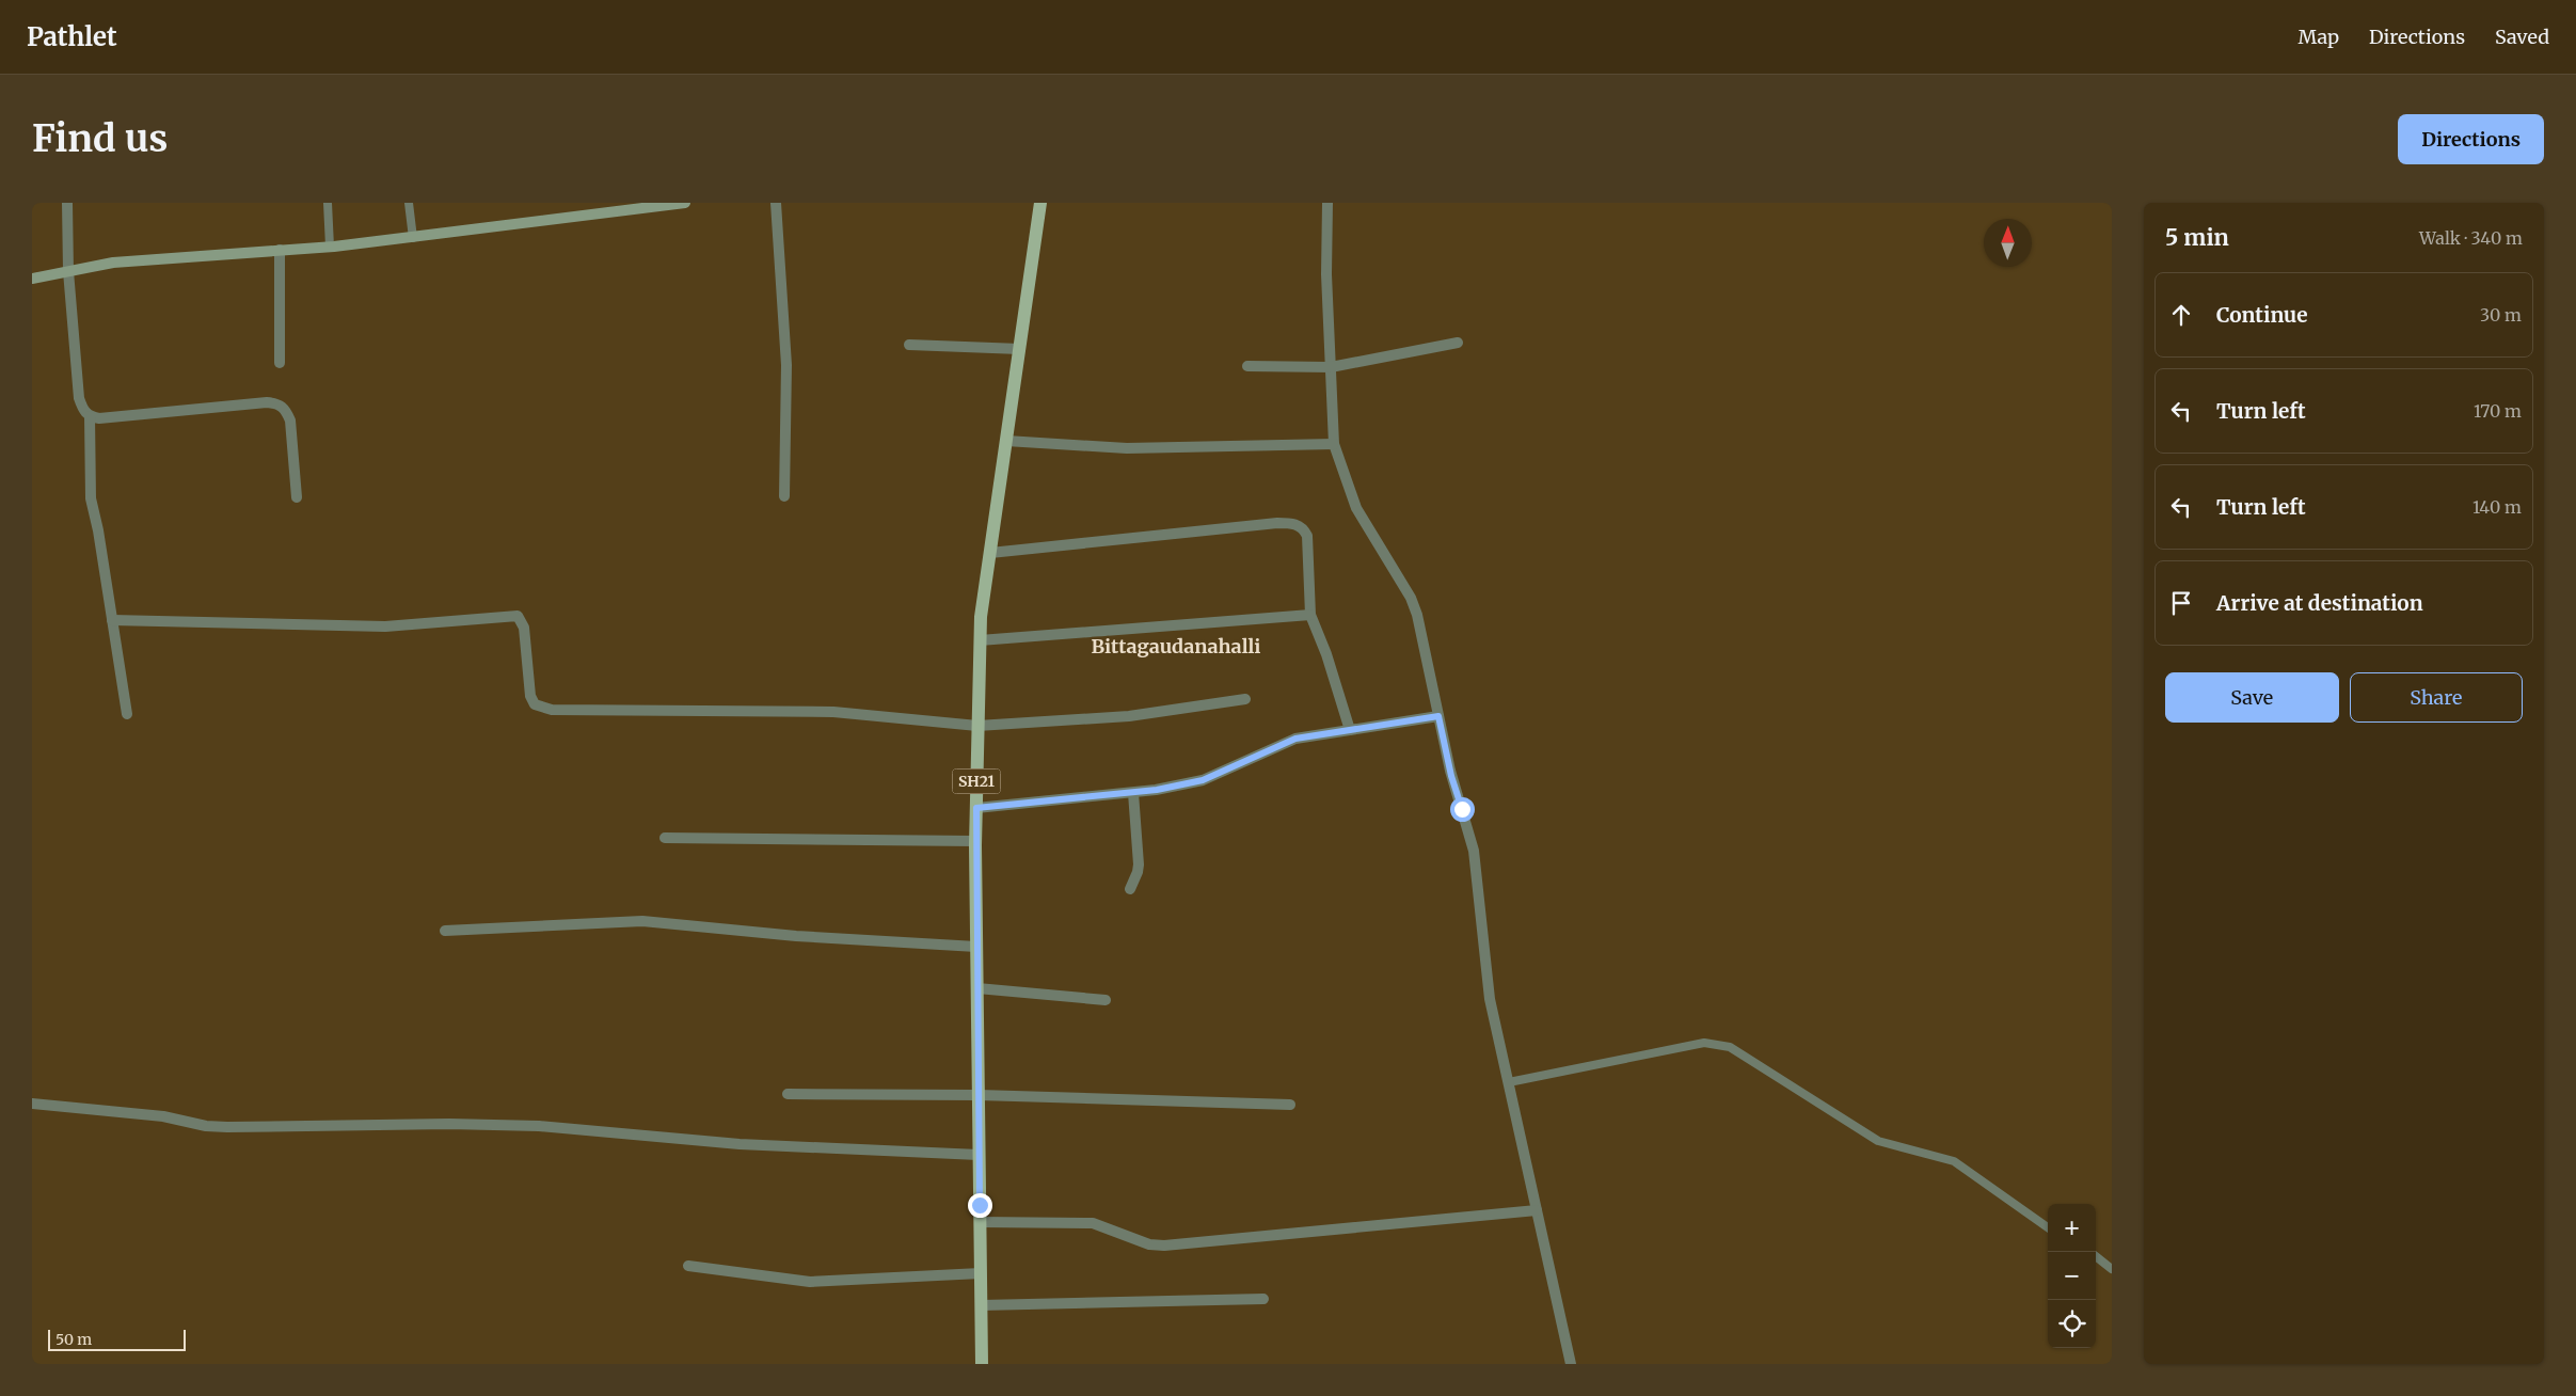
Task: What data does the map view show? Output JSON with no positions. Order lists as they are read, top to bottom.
{
  "streets": {
    "main road": ["SH21"]
  },
  "districts": ["Bittagaudanahalli"],
  "scale_bar": "50 m",
  "north": "top",
  "page": {
    "header": "Pathlet",
    "nav": ["Map", "Directions", "Saved"],
    "buttons": [
      "Directions",
      ["Save", "Share"]
    ],
    "title": "Find us",
    "heading": ["5 min", "Walk · 340 m"],
    "list": [
      ["Continue", "30 m"],
      ["Turn left", "170 m"],
      ["Turn left", "140 m"],
      "Arrive at destination"
    ],
    "map_buttons": ["+", "−"],
    "scale": "50 m"
  }
}
